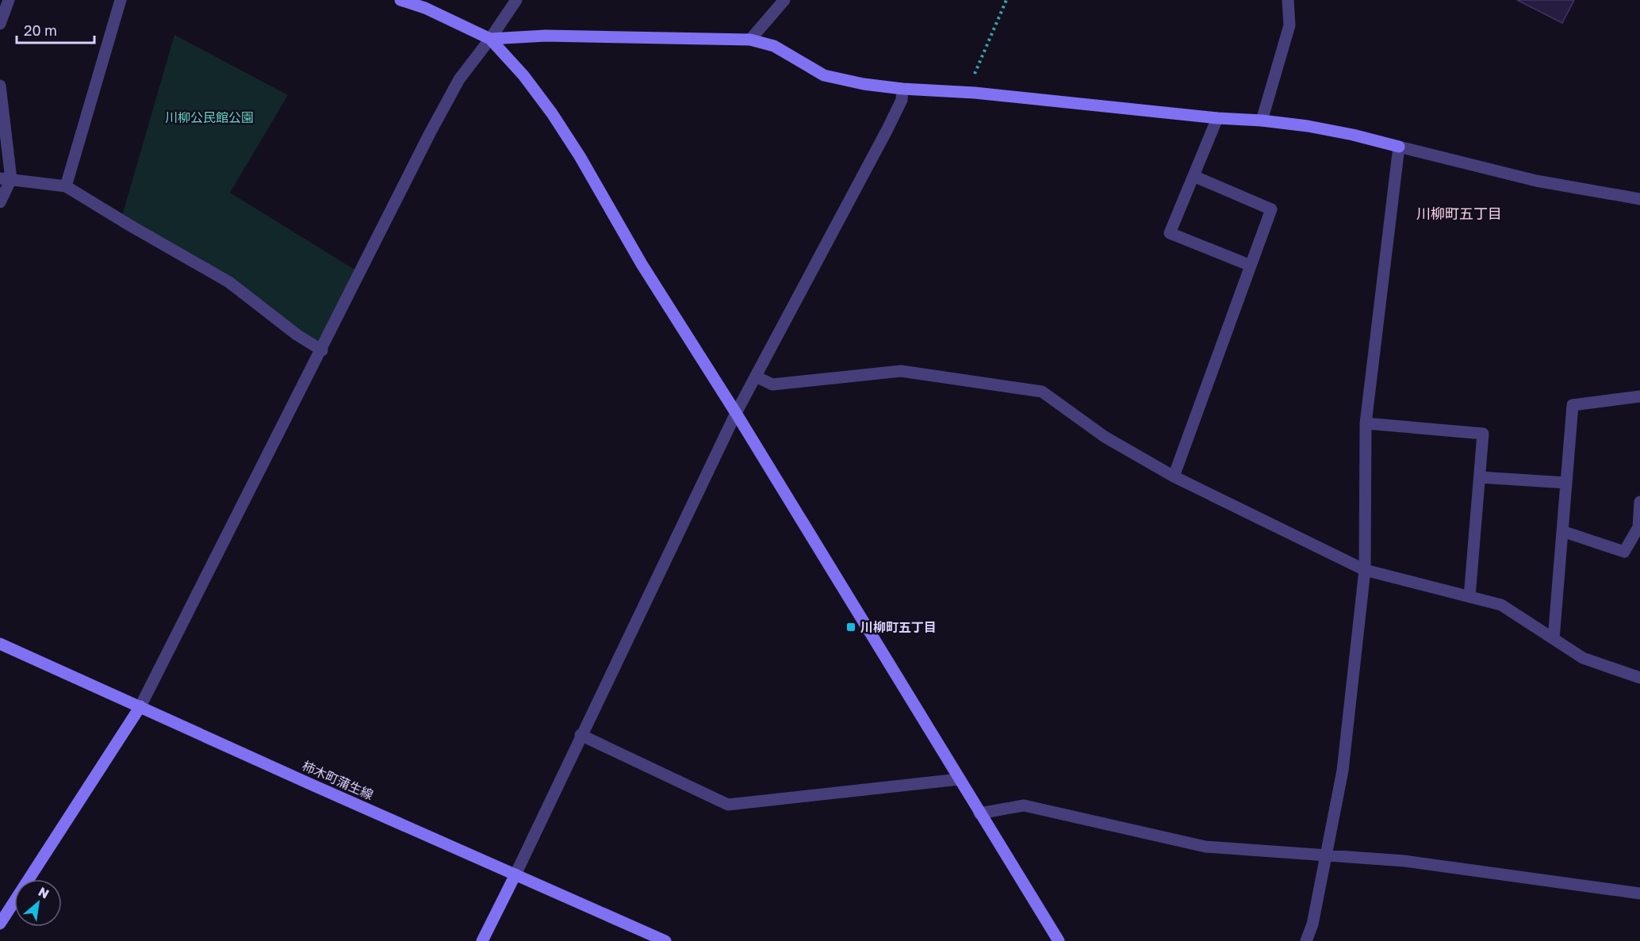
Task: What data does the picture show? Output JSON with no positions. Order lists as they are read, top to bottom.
{
  "streets": {
    "street": ["柿木町蒲生線"]
  },
  "districts": ["川柳町五丁目"],
  "parks": ["川柳公民館公園"],
  "places": {
    "transit": ["川柳町五丁目"]
  },
  "scale_bar": "20 m",
  "north": "top right"
}
